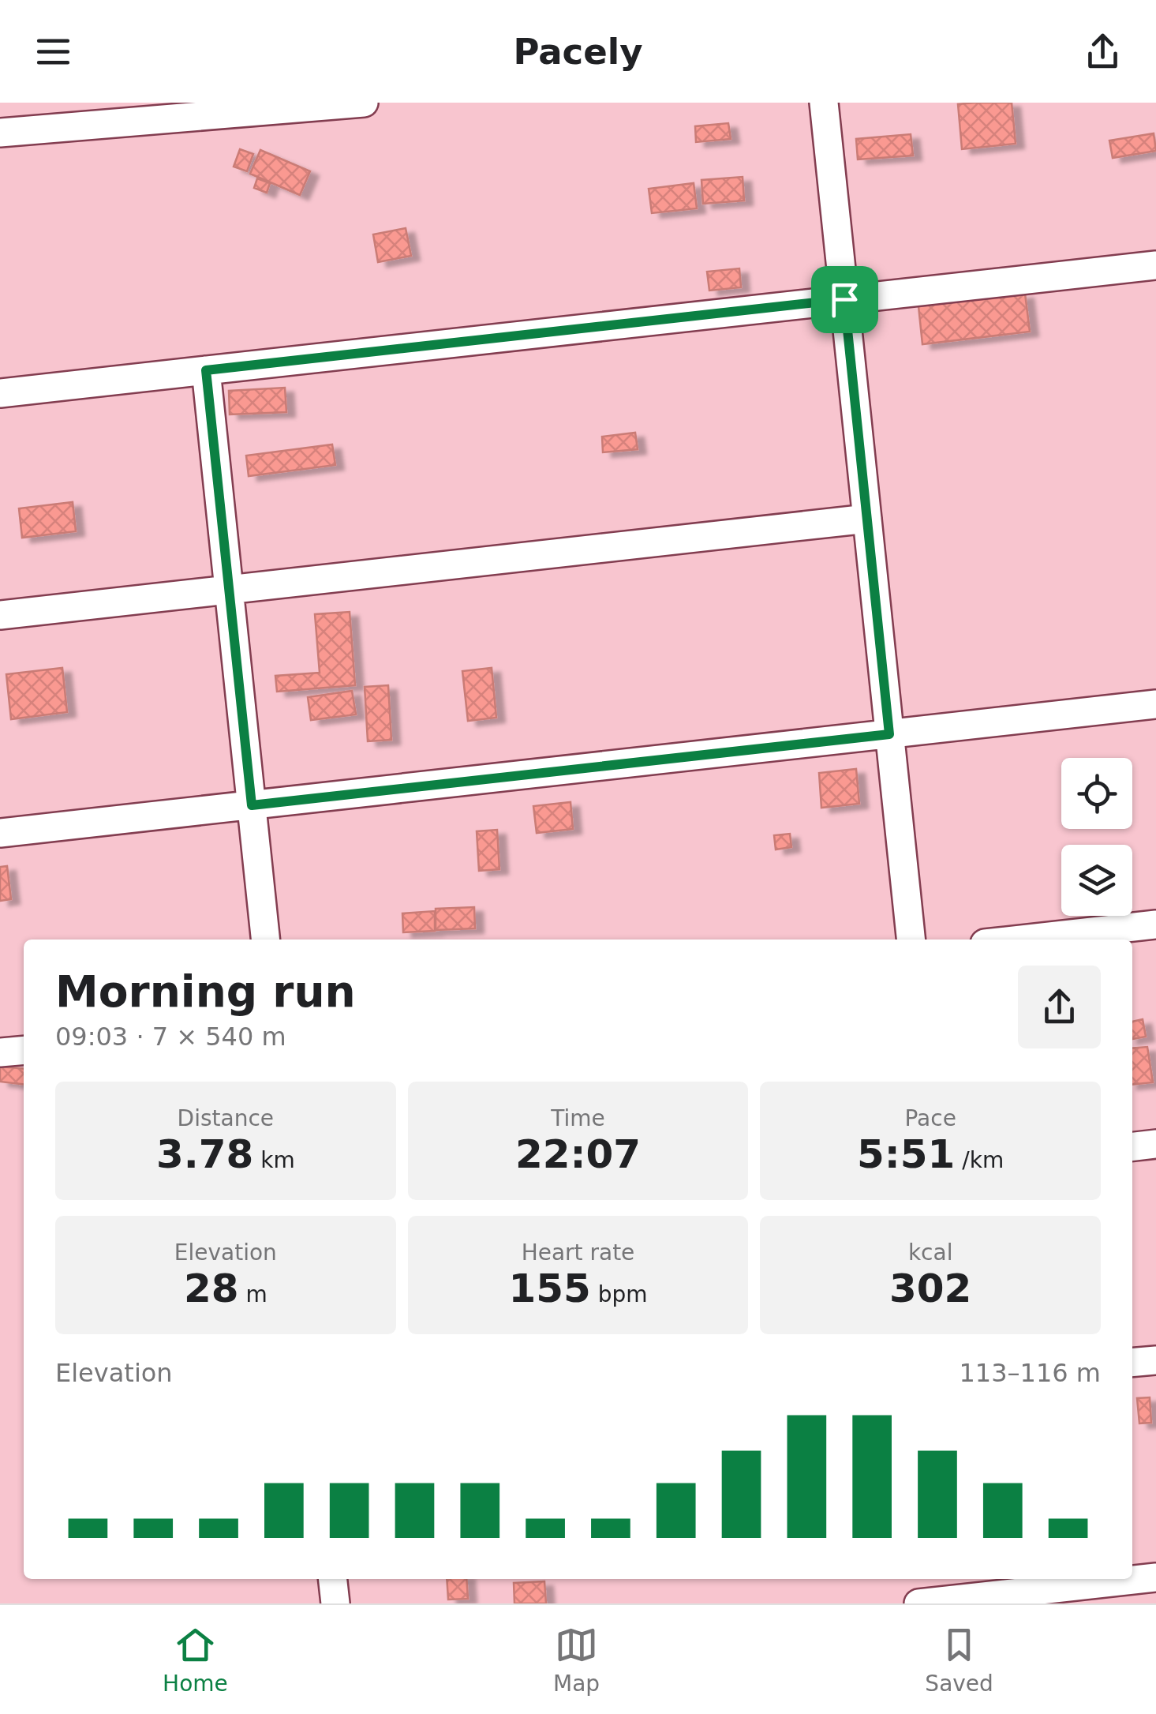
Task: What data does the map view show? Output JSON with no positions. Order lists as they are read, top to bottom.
{
  "page": {
    "header": "Pacely",
    "heading": ["Morning run", "09:03 · 7 × 540 m"],
    "stats": [
      ["Distance", "3.78 km"],
      ["Time", "22:07"],
      ["Pace", "5:51 /km"],
      ["Elevation", "28 m"],
      ["Heart rate", "155 bpm"],
      ["kcal", "302"]
    ],
    "chart": ["Elevation", "113–116 m"],
    "tabs": ["Home", "Map", "Saved"]
  }
}
